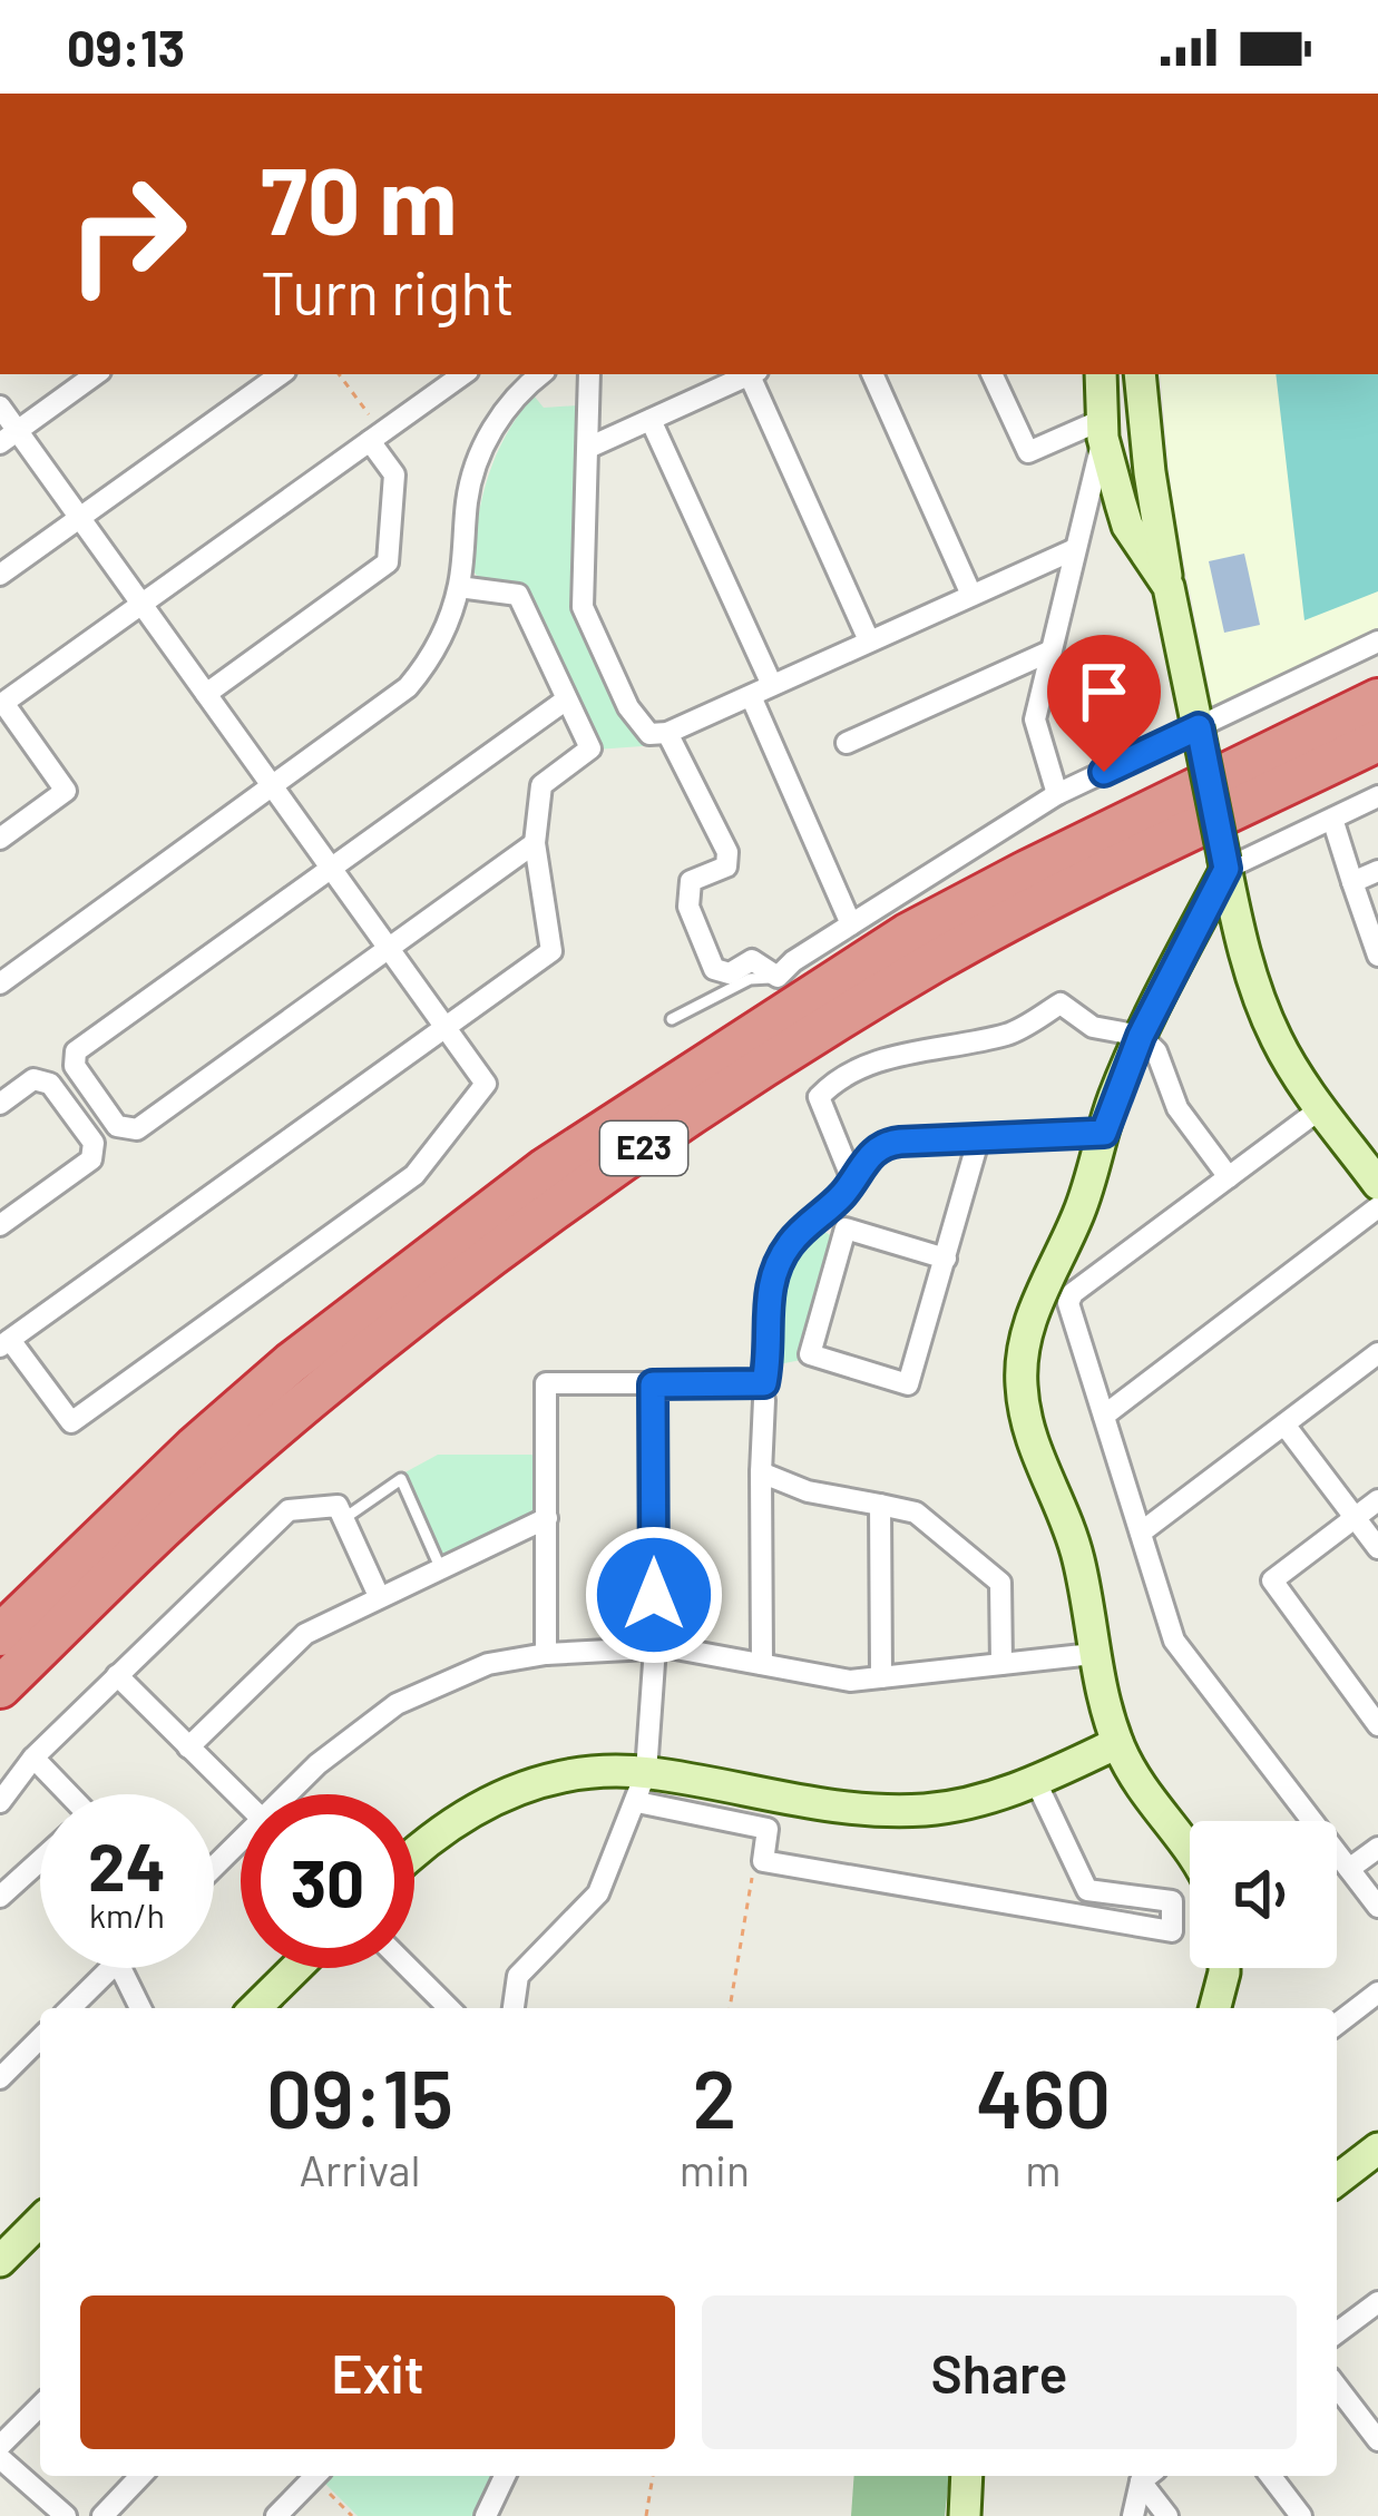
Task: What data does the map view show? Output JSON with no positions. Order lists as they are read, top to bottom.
{
  "streets": {
    "highway": ["E23"]
  },
  "page": {
    "status": "09:13",
    "turn": ["70 m", "Turn right"],
    "speed": "24 km/h",
    "limit": "30",
    "eta": [
      "09:15",
      "Arrival",
      "2",
      "min",
      "460",
      "m"
    ],
    "buttons": ["Exit", "Share"]
  }
}
